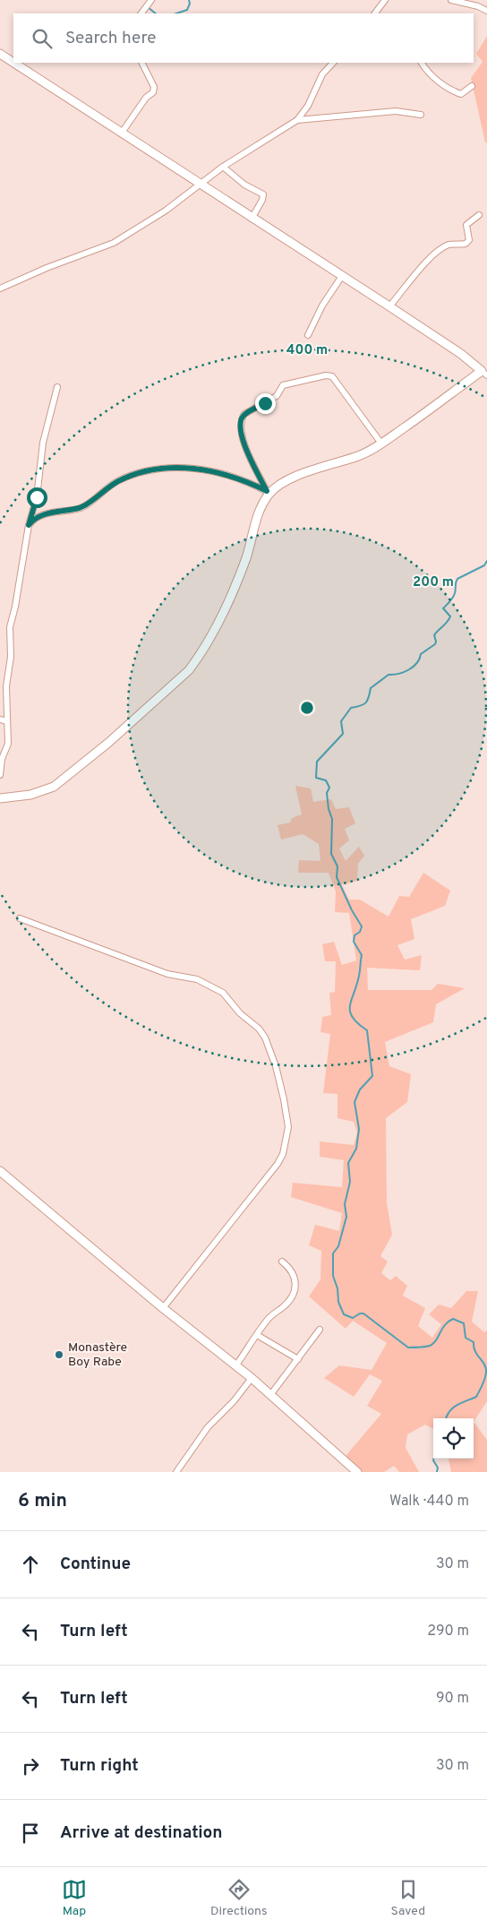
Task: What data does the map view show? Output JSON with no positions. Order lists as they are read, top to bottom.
{
  "places": ["Monastère Boy Rabe"],
  "page": {
    "search": "Search here",
    "heading": ["6 min", "Walk · 440 m"],
    "list": [
      ["Continue", "30 m"],
      ["Turn left", "290 m"],
      ["Turn left", "90 m"],
      ["Turn right", "30 m"],
      "Arrive at destination"
    ],
    "nav": ["Map", "Directions", "Saved"]
  },
  "rings": ["400 m", "200 m"]
}
